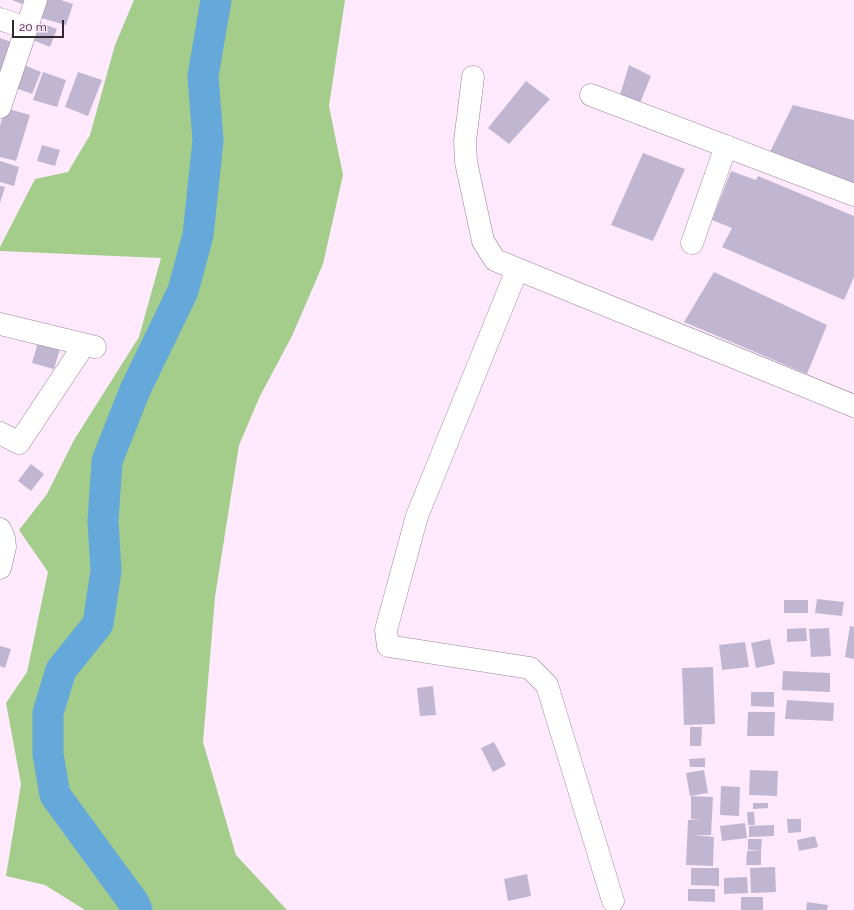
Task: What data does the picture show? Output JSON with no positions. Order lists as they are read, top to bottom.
{
  "scale_bar": "20 m"
}
